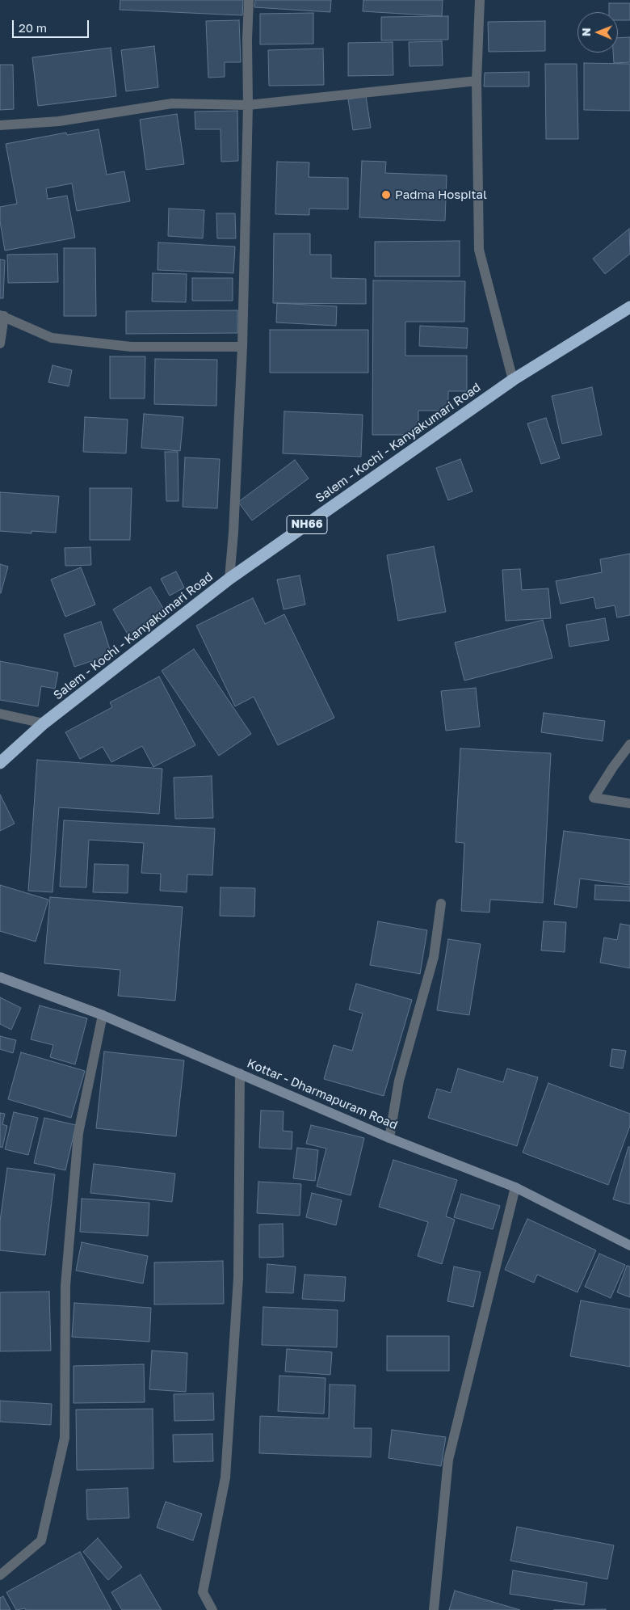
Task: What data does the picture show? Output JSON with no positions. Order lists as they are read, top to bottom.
{
  "streets": {
    "highway": ["Salem - Kochi - Kanyakumari Road", "NH66"],
    "main road": ["Kottar - Dharmapuram Road"]
  },
  "places": ["Padma Hospital"],
  "scale_bar": "20 m",
  "north": "left"
}
